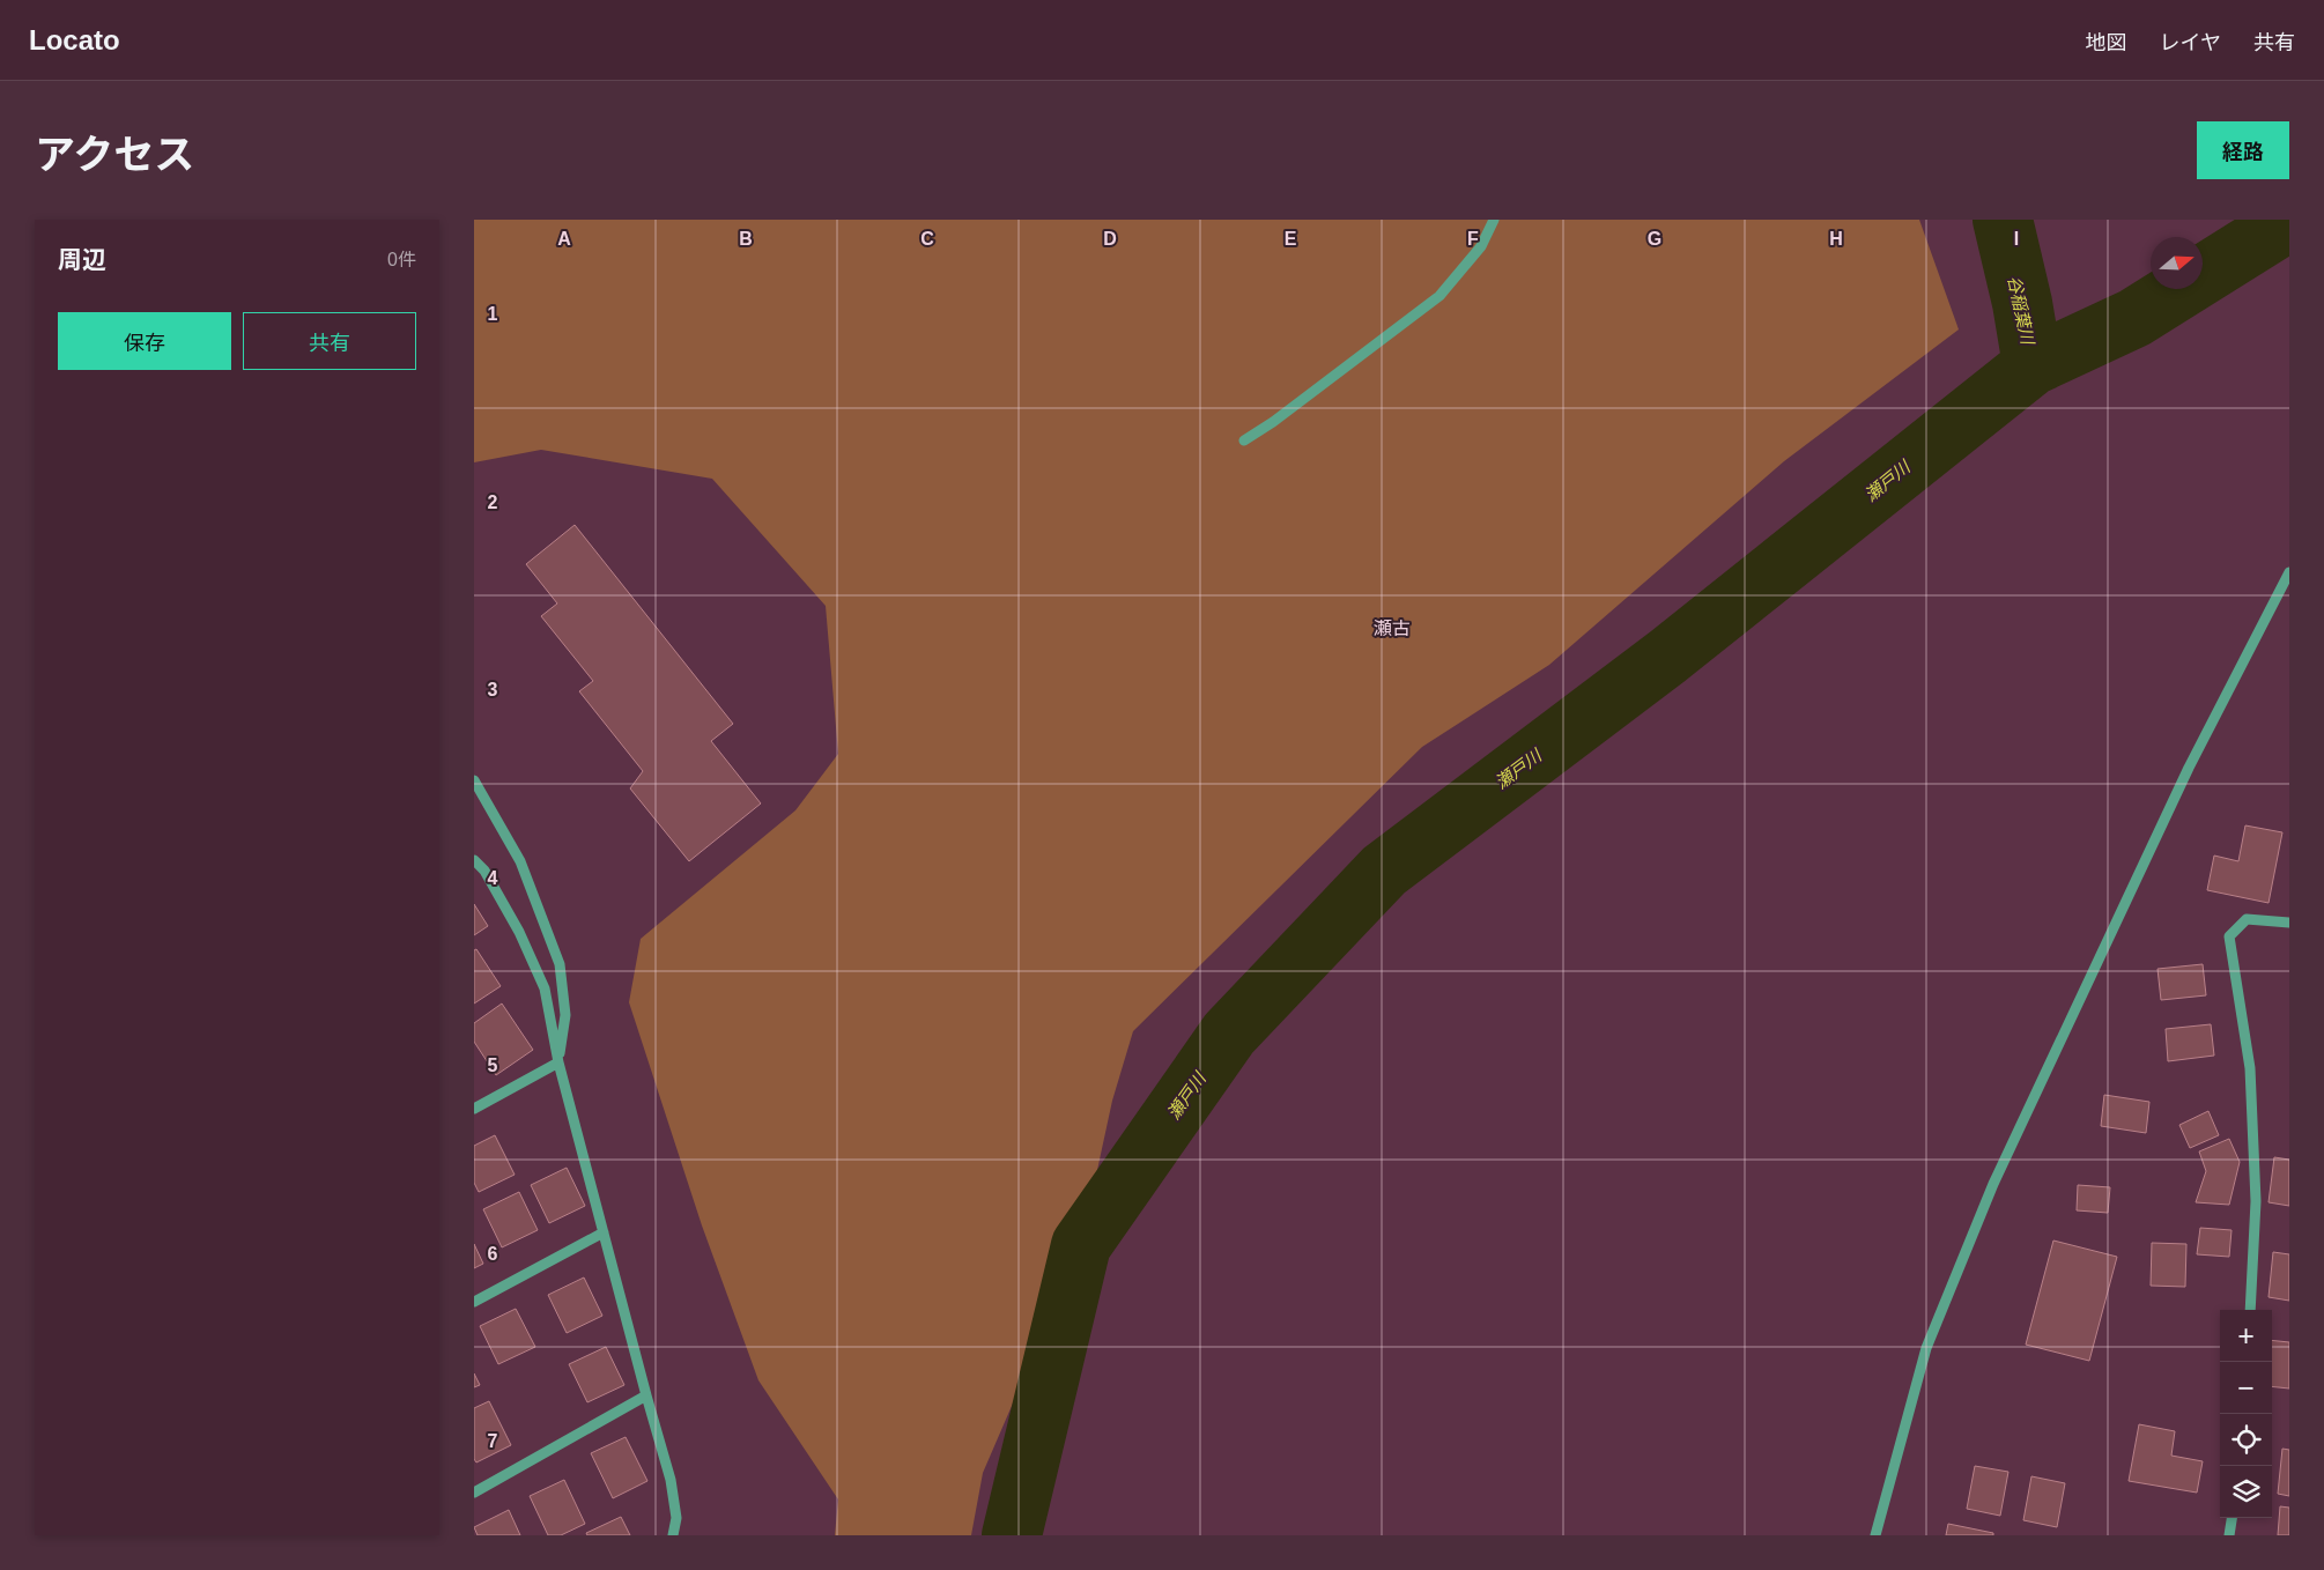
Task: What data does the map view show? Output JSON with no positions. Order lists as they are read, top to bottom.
{
  "districts": ["瀬古"],
  "water": ["谷稲葉川", "瀬戸川"],
  "north": "right",
  "page": {
    "header": "Locato",
    "nav": ["地図", "レイヤ", "共有"],
    "title": "アクセス",
    "buttons": [
      "経路",
      ["保存", "共有"]
    ],
    "heading": ["周辺", "0件"],
    "map_buttons": ["+", "−"]
  },
  "grid": {
    "columns": [
      "A",
      "B",
      "C",
      "D",
      "E",
      "F",
      "G",
      "H",
      "I"
    ],
    "rows": [
      "1",
      "2",
      "3",
      "4",
      "5",
      "6",
      "7"
    ]
  }
}
